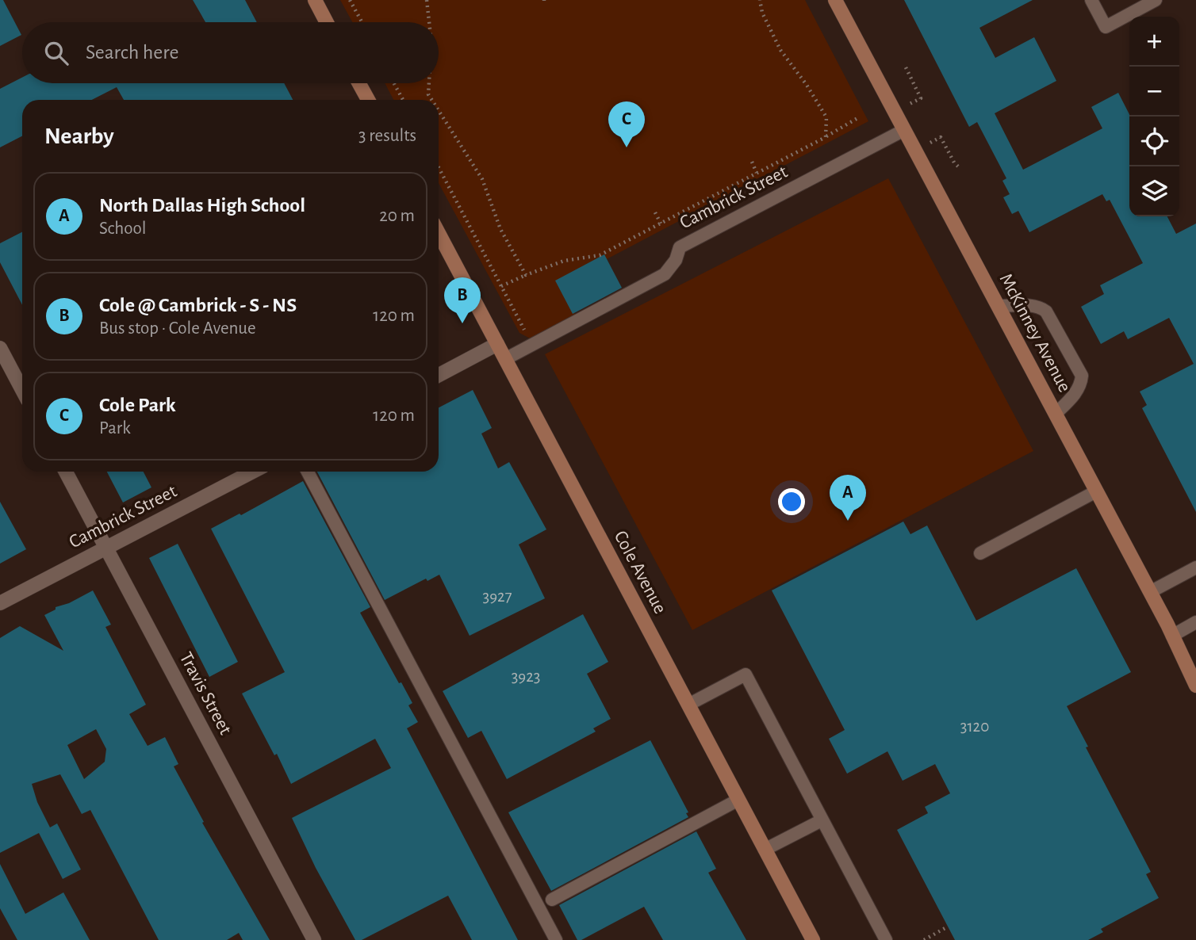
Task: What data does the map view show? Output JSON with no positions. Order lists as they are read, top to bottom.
{
  "streets": {
    "street": [
      "Cambrick Street",
      "McKinney Avenue",
      "Cole Avenue",
      "Travis Street"
    ]
  },
  "crossings": [
    ["Cambrick Street", "McKinney Avenue"],
    ["Cambrick Street", "Cole Avenue"],
    ["Cambrick Street", "Travis Street"]
  ],
  "house_numbers": ["3927", "3923", "3120"],
  "page": {
    "map_buttons": ["+", "−"],
    "search": "Search here",
    "heading": ["Nearby", "3 results"],
    "pins": ["C", "B", "A"],
    "list": [
      {
        "mark": "A",
        "name": "North Dallas High School",
        "note": "School",
        "value": "20 m"
      },
      {
        "mark": "B",
        "name": "Cole @ Cambrick - S - NS",
        "note": "Bus stop · Cole Avenue",
        "value": "120 m"
      },
      {
        "mark": "C",
        "name": "Cole Park",
        "note": "Park",
        "value": "120 m"
      }
    ]
  }
}
